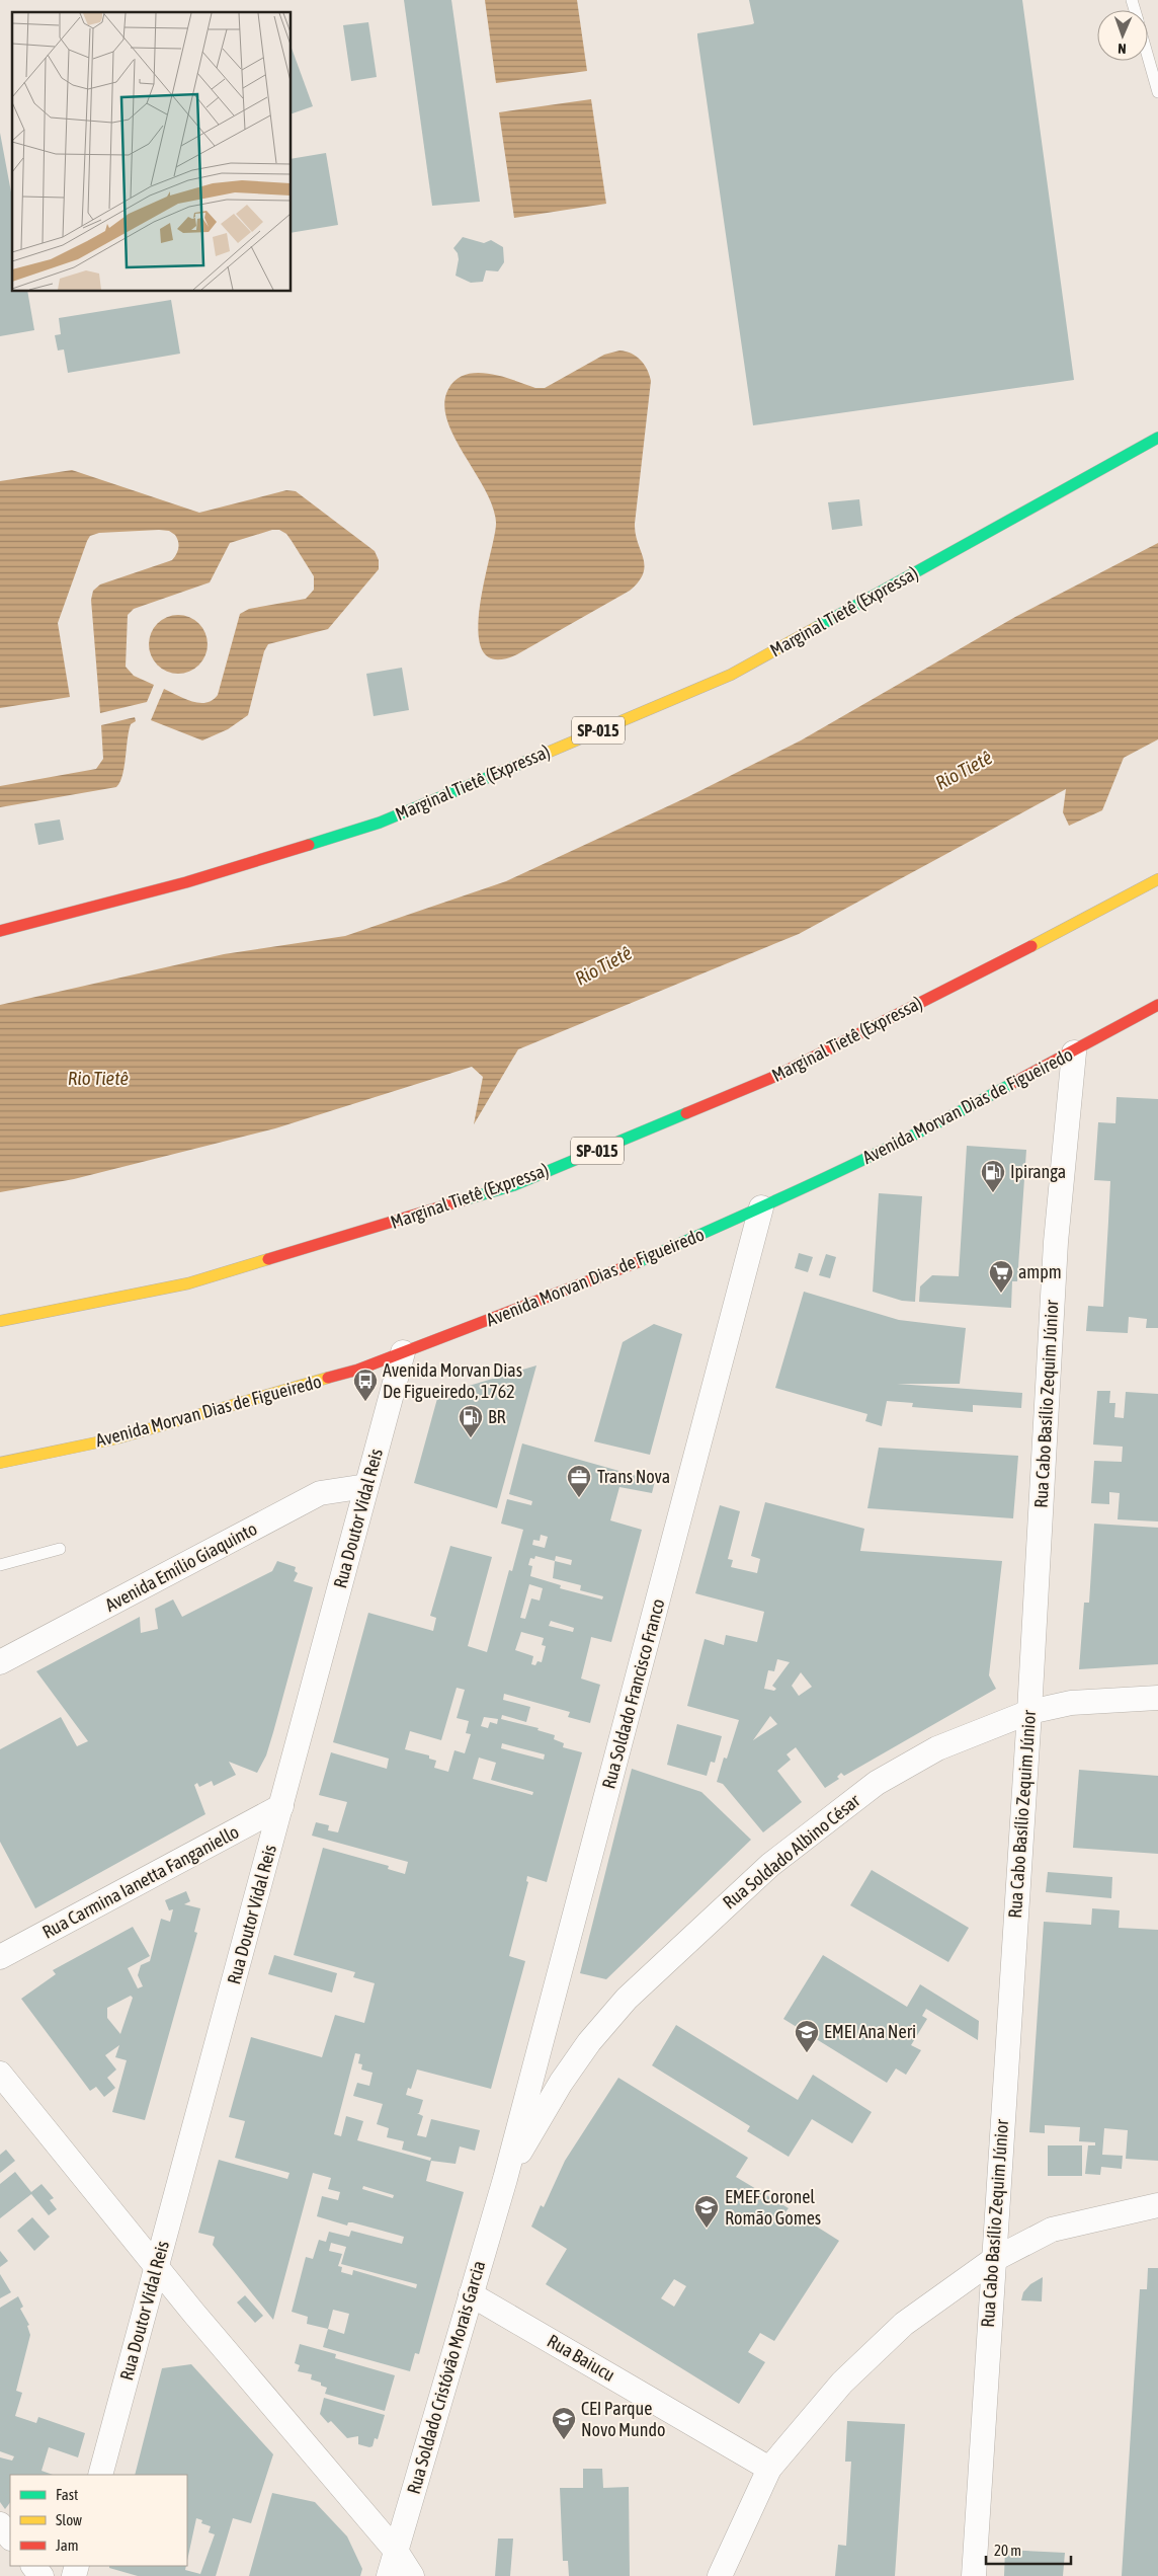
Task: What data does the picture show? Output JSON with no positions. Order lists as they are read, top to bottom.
{
  "streets": {
    "highway": ["Marginal Tietê (Expressa)", "SP-015", "Avenida Morvan Dias de Figueiredo"],
    "street": [
      "Rua Cabo Basílio Zequim Júnior",
      "Rua Doutor Vidal Reis",
      "Avenida Emílio Giaquinto",
      "Rua Soldado Francisco Franco",
      "Rua Soldado Albino César",
      "Rua Carmina Ianetta Fanganiello",
      "Rua Baiucu",
      "Rua Soldado Cristóvão Morais Garcia"
    ]
  },
  "crossings": [
    ["Avenida Morvan Dias de Figueiredo", "Rua Cabo Basílio Zequim Júnior"],
    ["Avenida Morvan Dias de Figueiredo", "Rua Doutor Vidal Reis"],
    ["Avenida Morvan Dias de Figueiredo", "Rua Soldado Francisco Franco"],
    ["Rua Cabo Basílio Zequim Júnior", "Rua Soldado Albino César"],
    ["Rua Doutor Vidal Reis", "Avenida Emílio Giaquinto"],
    ["Rua Doutor Vidal Reis", "Rua Carmina Ianetta Fanganiello"],
    ["Rua Soldado Francisco Franco", "Rua Soldado Albino César"],
    ["Rua Soldado Francisco Franco", "Rua Soldado Cristóvão Morais Garcia"],
    ["Rua Soldado Albino César", "Rua Soldado Cristóvão Morais Garcia"],
    ["Rua Baiucu", "Rua Soldado Cristóvão Morais Garcia"]
  ],
  "water": ["Rio Tietê"],
  "places": {
    "fuel station": ["Ipiranga", "BR"],
    "supermarket": ["ampm"],
    "bus stop": ["Avenida Morvan Dias De Figueiredo, 1762"],
    "office": ["Trans Nova"],
    "school or university": ["EMEI Ana Neri", "EMEF Coronel Romão Gomes", "CEI Parque Novo Mundo"]
  },
  "legend": ["Fast", "Slow", "Jam"],
  "scale_bar": "20 m",
  "north": "bottom"
}
